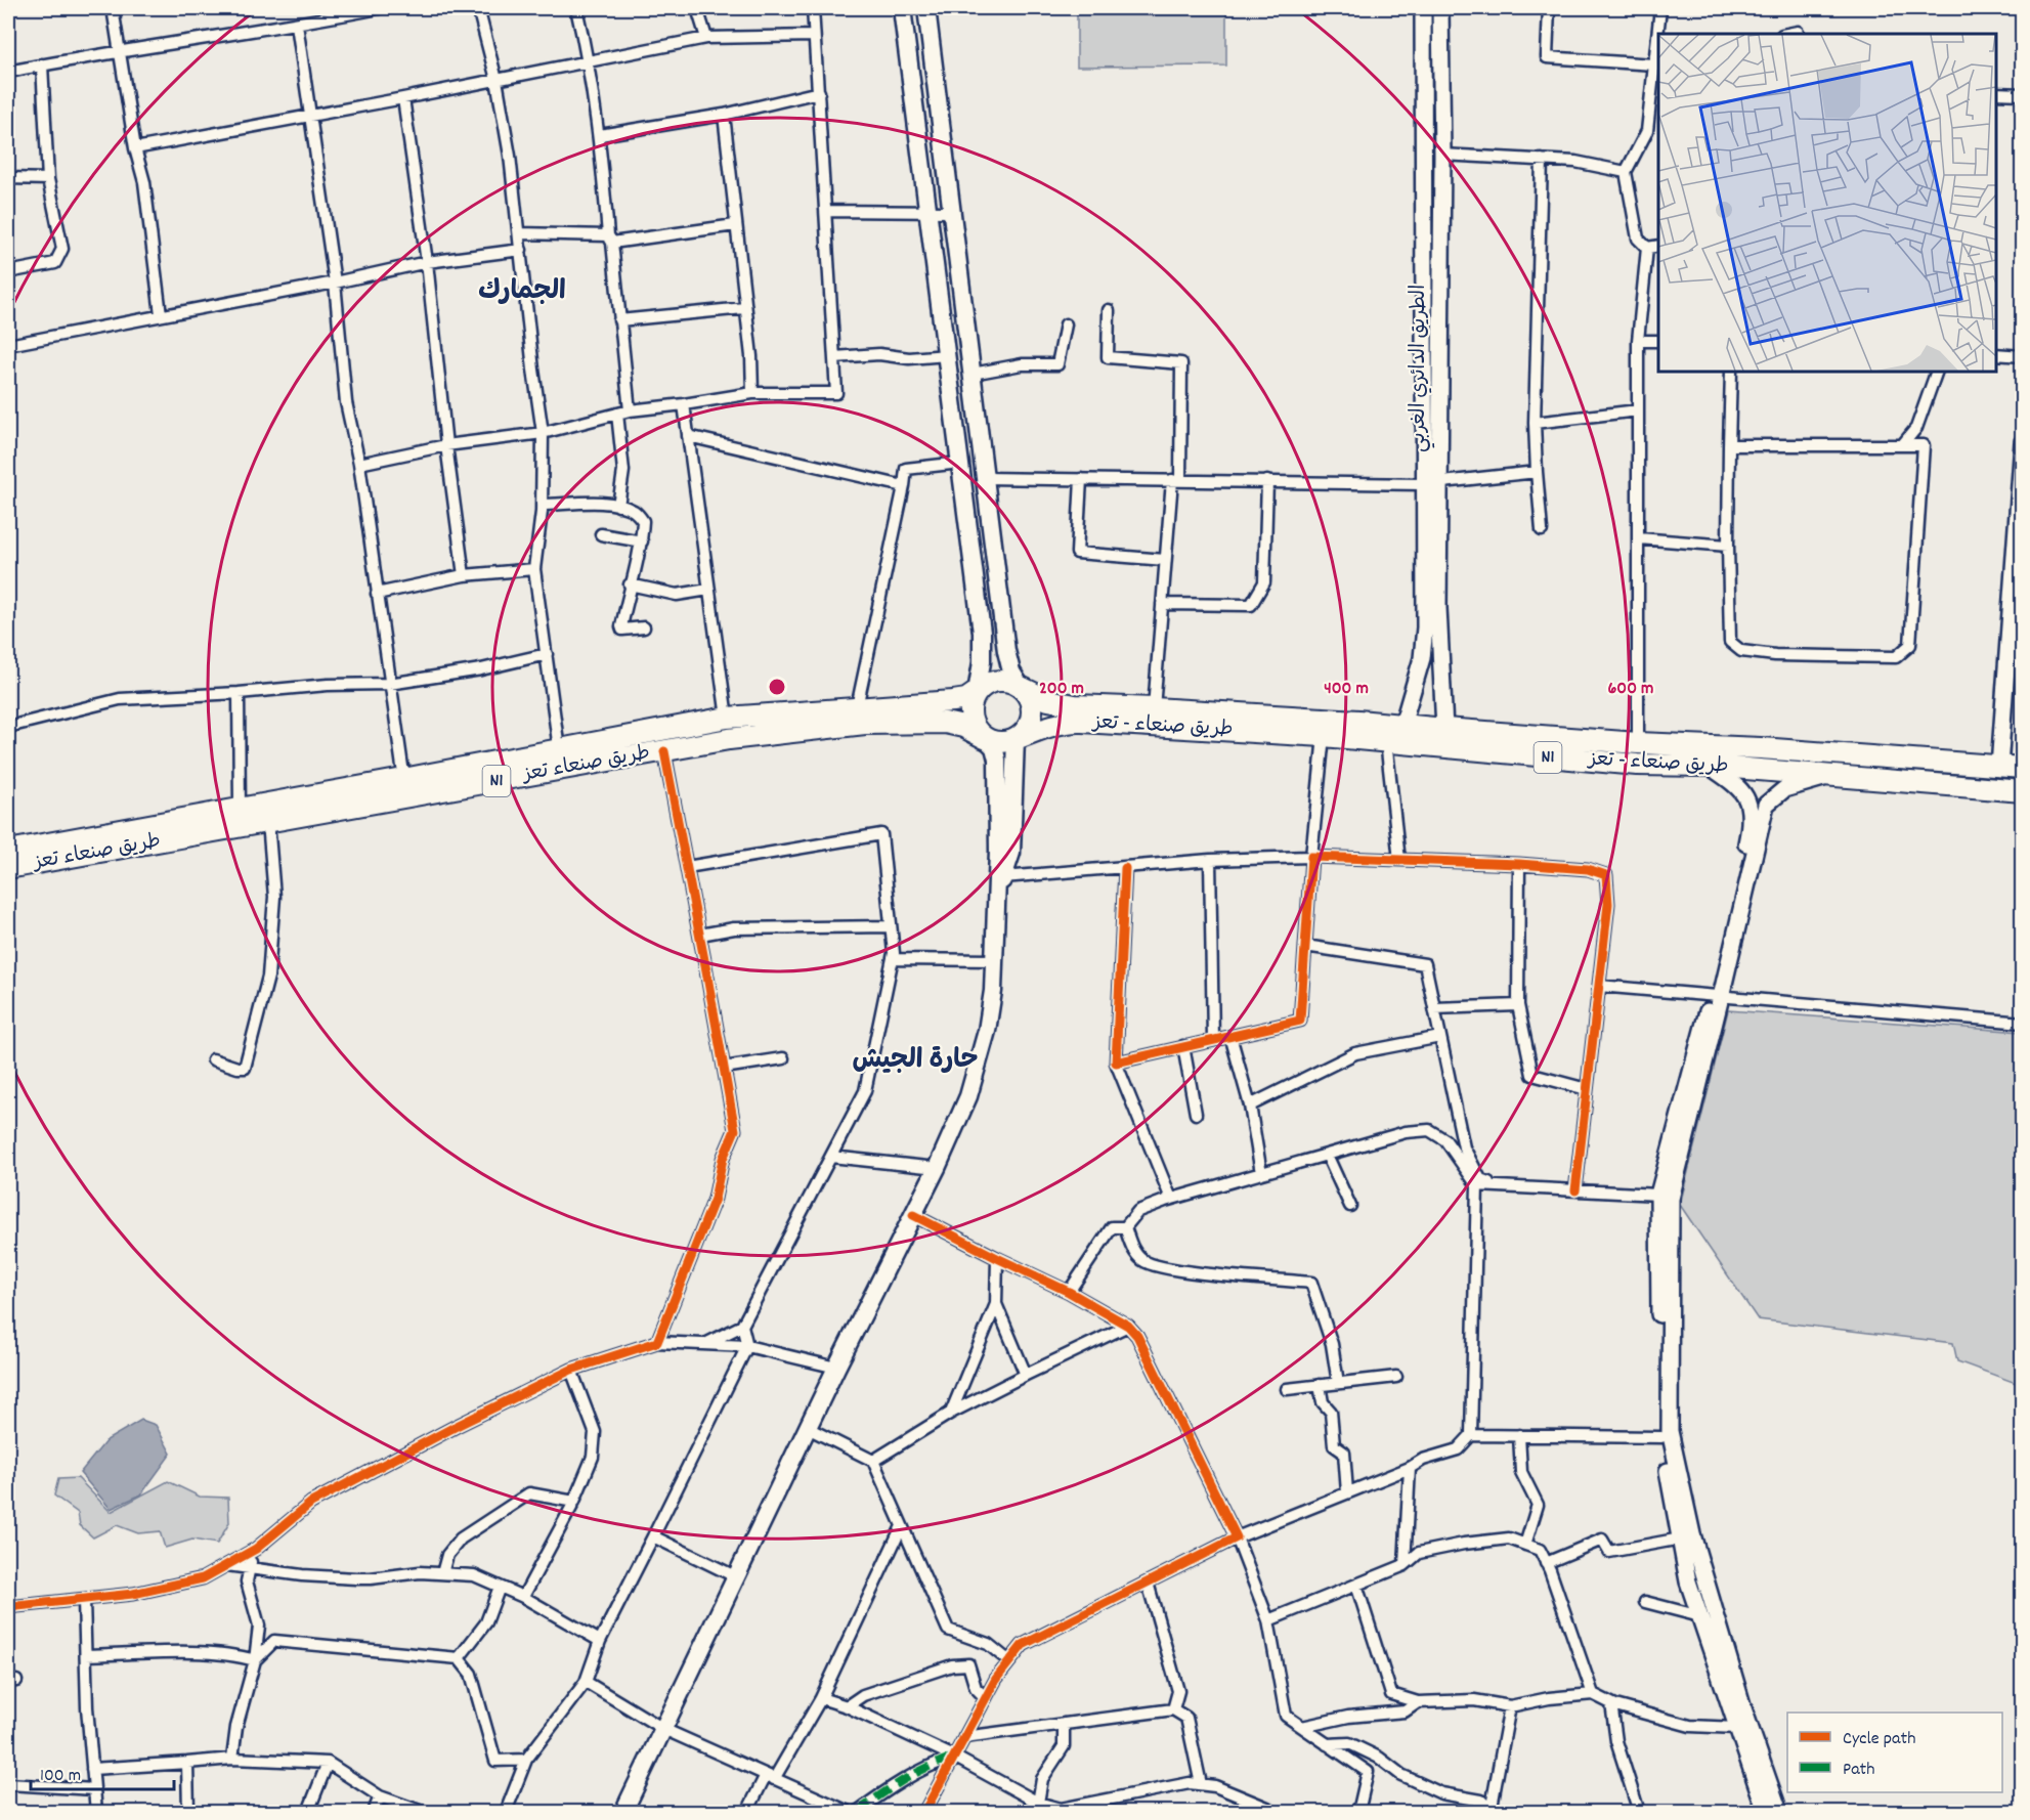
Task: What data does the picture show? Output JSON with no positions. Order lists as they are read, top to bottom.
{
  "streets": {
    "highway": ["طريق صنعاء - تعز", "N1", "طريق صنعاء تعز"],
    "main road": ["الطريق الدائري الغربي"]
  },
  "crossings": [
    ["الطريق الدائري الغربي", "طريق صنعاء - تعز"]
  ],
  "districts": ["الجمارك", "حارة الجيش"],
  "legend": ["Cycle path", "Path"],
  "scale_bar": "100 m",
  "rings": ["200 m", "400 m", "600 m"]
}
